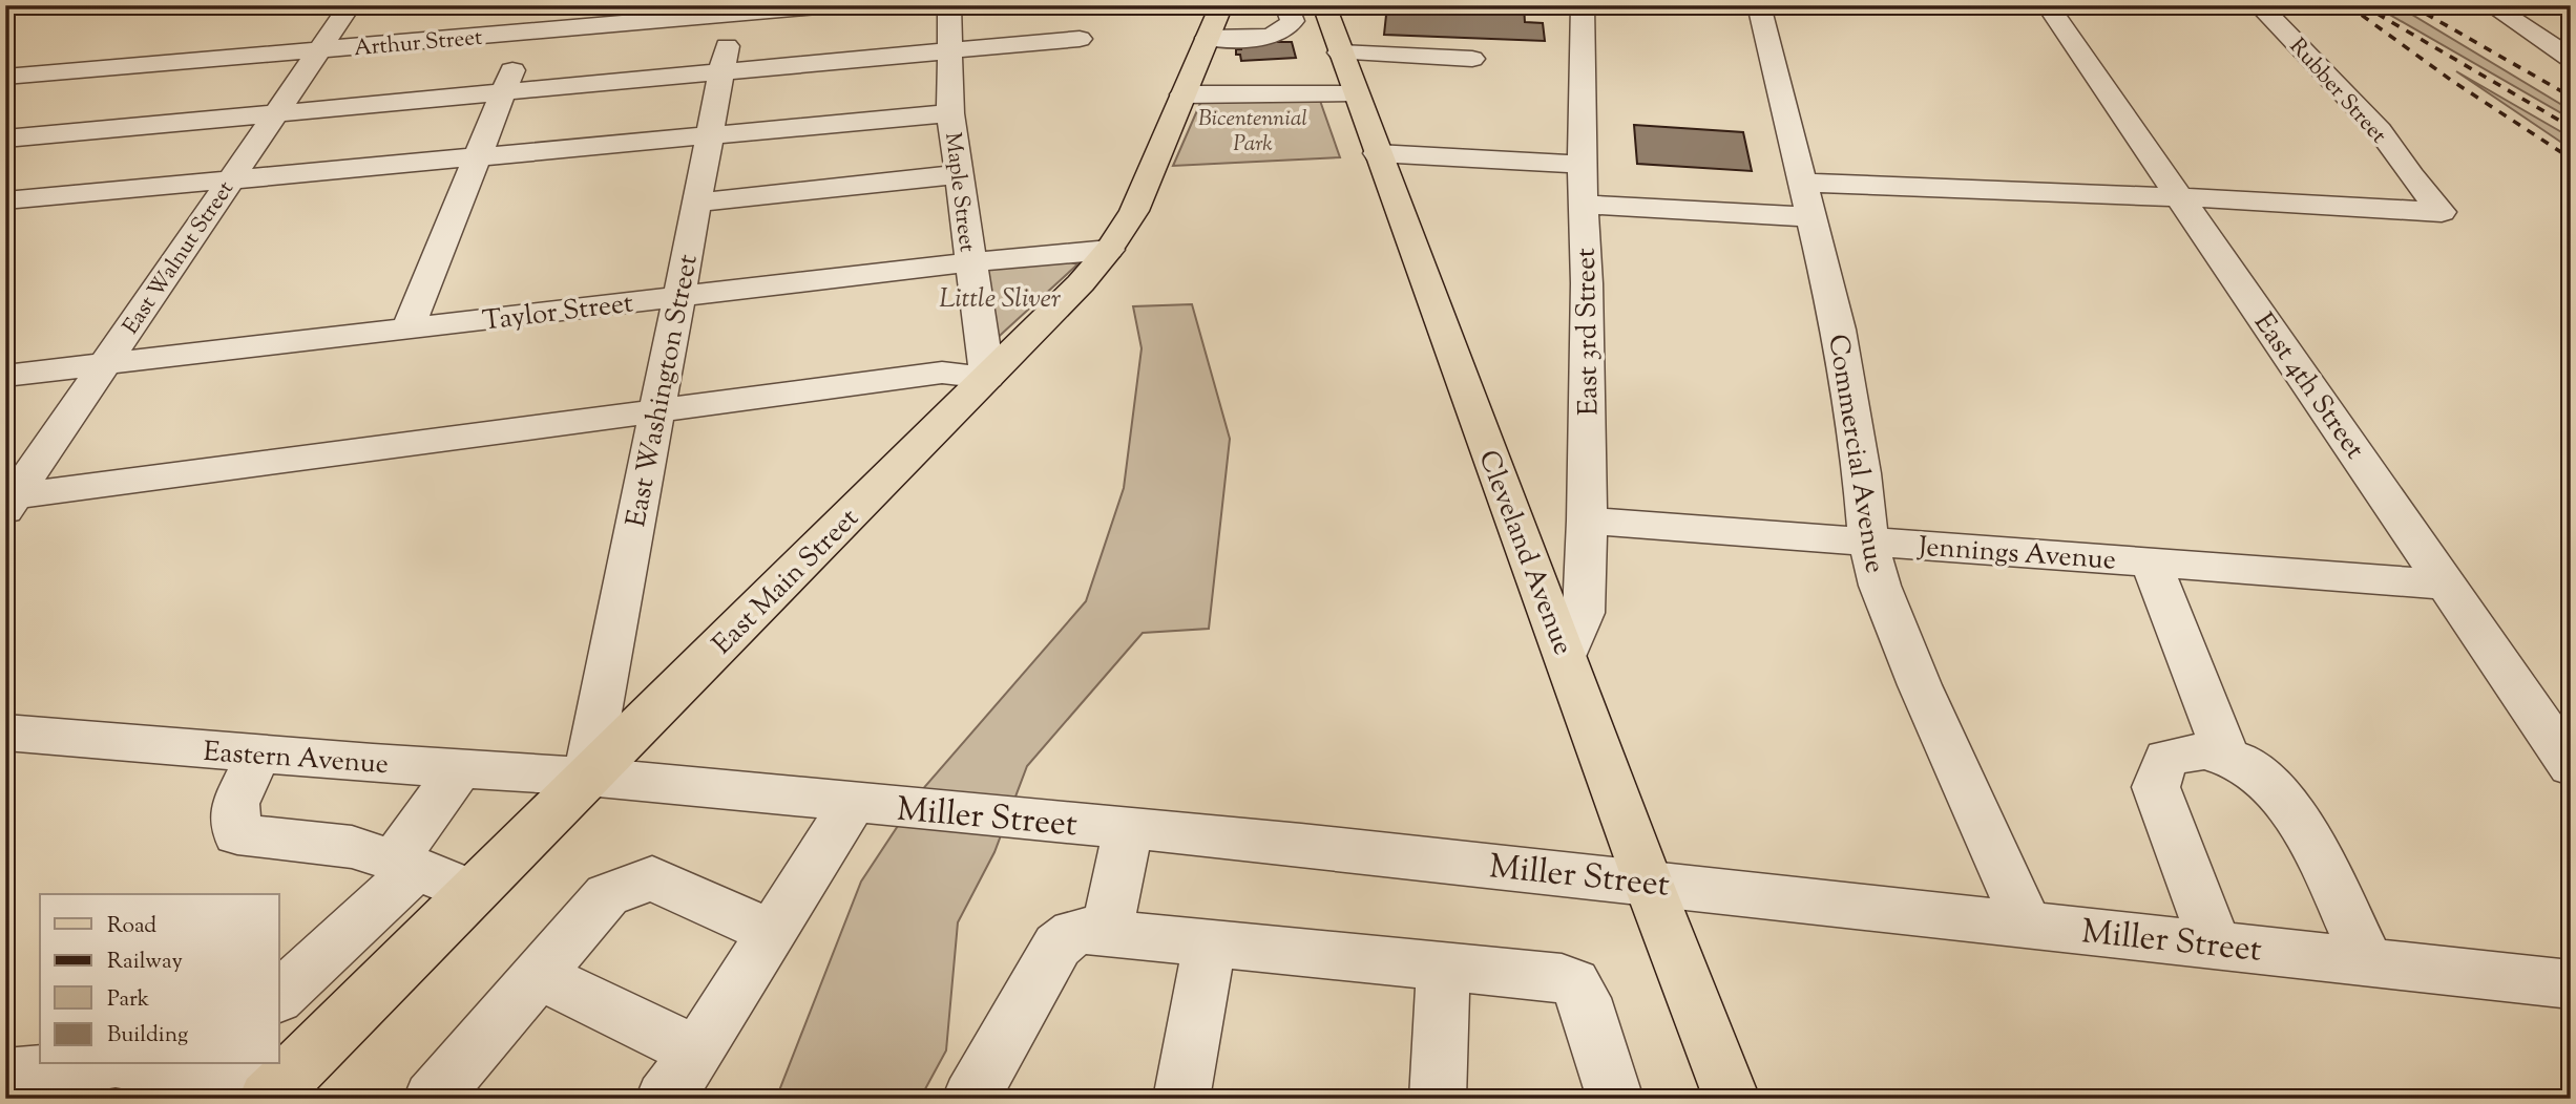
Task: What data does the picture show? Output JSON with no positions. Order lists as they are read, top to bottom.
{
  "streets": {
    "main road": ["Cleveland Avenue", "East Main Street"],
    "street": [
      "Arthur Street",
      "Rubber Street",
      "Maple Street",
      "East Walnut Street",
      "Taylor Street",
      "East 3rd Street",
      "East 4th Street",
      "East Washington Street",
      "Commercial Avenue",
      "Jennings Avenue",
      "Eastern Avenue",
      "Miller Street"
    ]
  },
  "crossings": [
    ["Arthur Street", "East Walnut Street"],
    ["Arthur Street", "East Washington Street"],
    ["Rubber Street", "East 4th Street"],
    ["Maple Street", "Taylor Street"],
    ["Maple Street", "East Main Street"],
    ["East Walnut Street", "Taylor Street"],
    ["Taylor Street", "East Washington Street"],
    ["Taylor Street", "East Main Street"],
    ["East 3rd Street", "Cleveland Avenue"],
    ["East 3rd Street", "Jennings Avenue"],
    ["East 4th Street", "Jennings Avenue"],
    ["East Washington Street", "East Main Street"],
    ["East Washington Street", "Eastern Avenue"],
    ["East Washington Street", "Miller Street"],
    ["Commercial Avenue", "Jennings Avenue"],
    ["Commercial Avenue", "Miller Street"],
    ["Cleveland Avenue", "Miller Street"],
    ["East Main Street", "Eastern Avenue"],
    ["East Main Street", "Miller Street"],
    ["Eastern Avenue", "Miller Street"]
  ],
  "parks": ["Bicentennial Park", "Little Sliver"],
  "legend": [
    "Road",
    "Railway",
    "Park",
    "Building"
  ]
}
